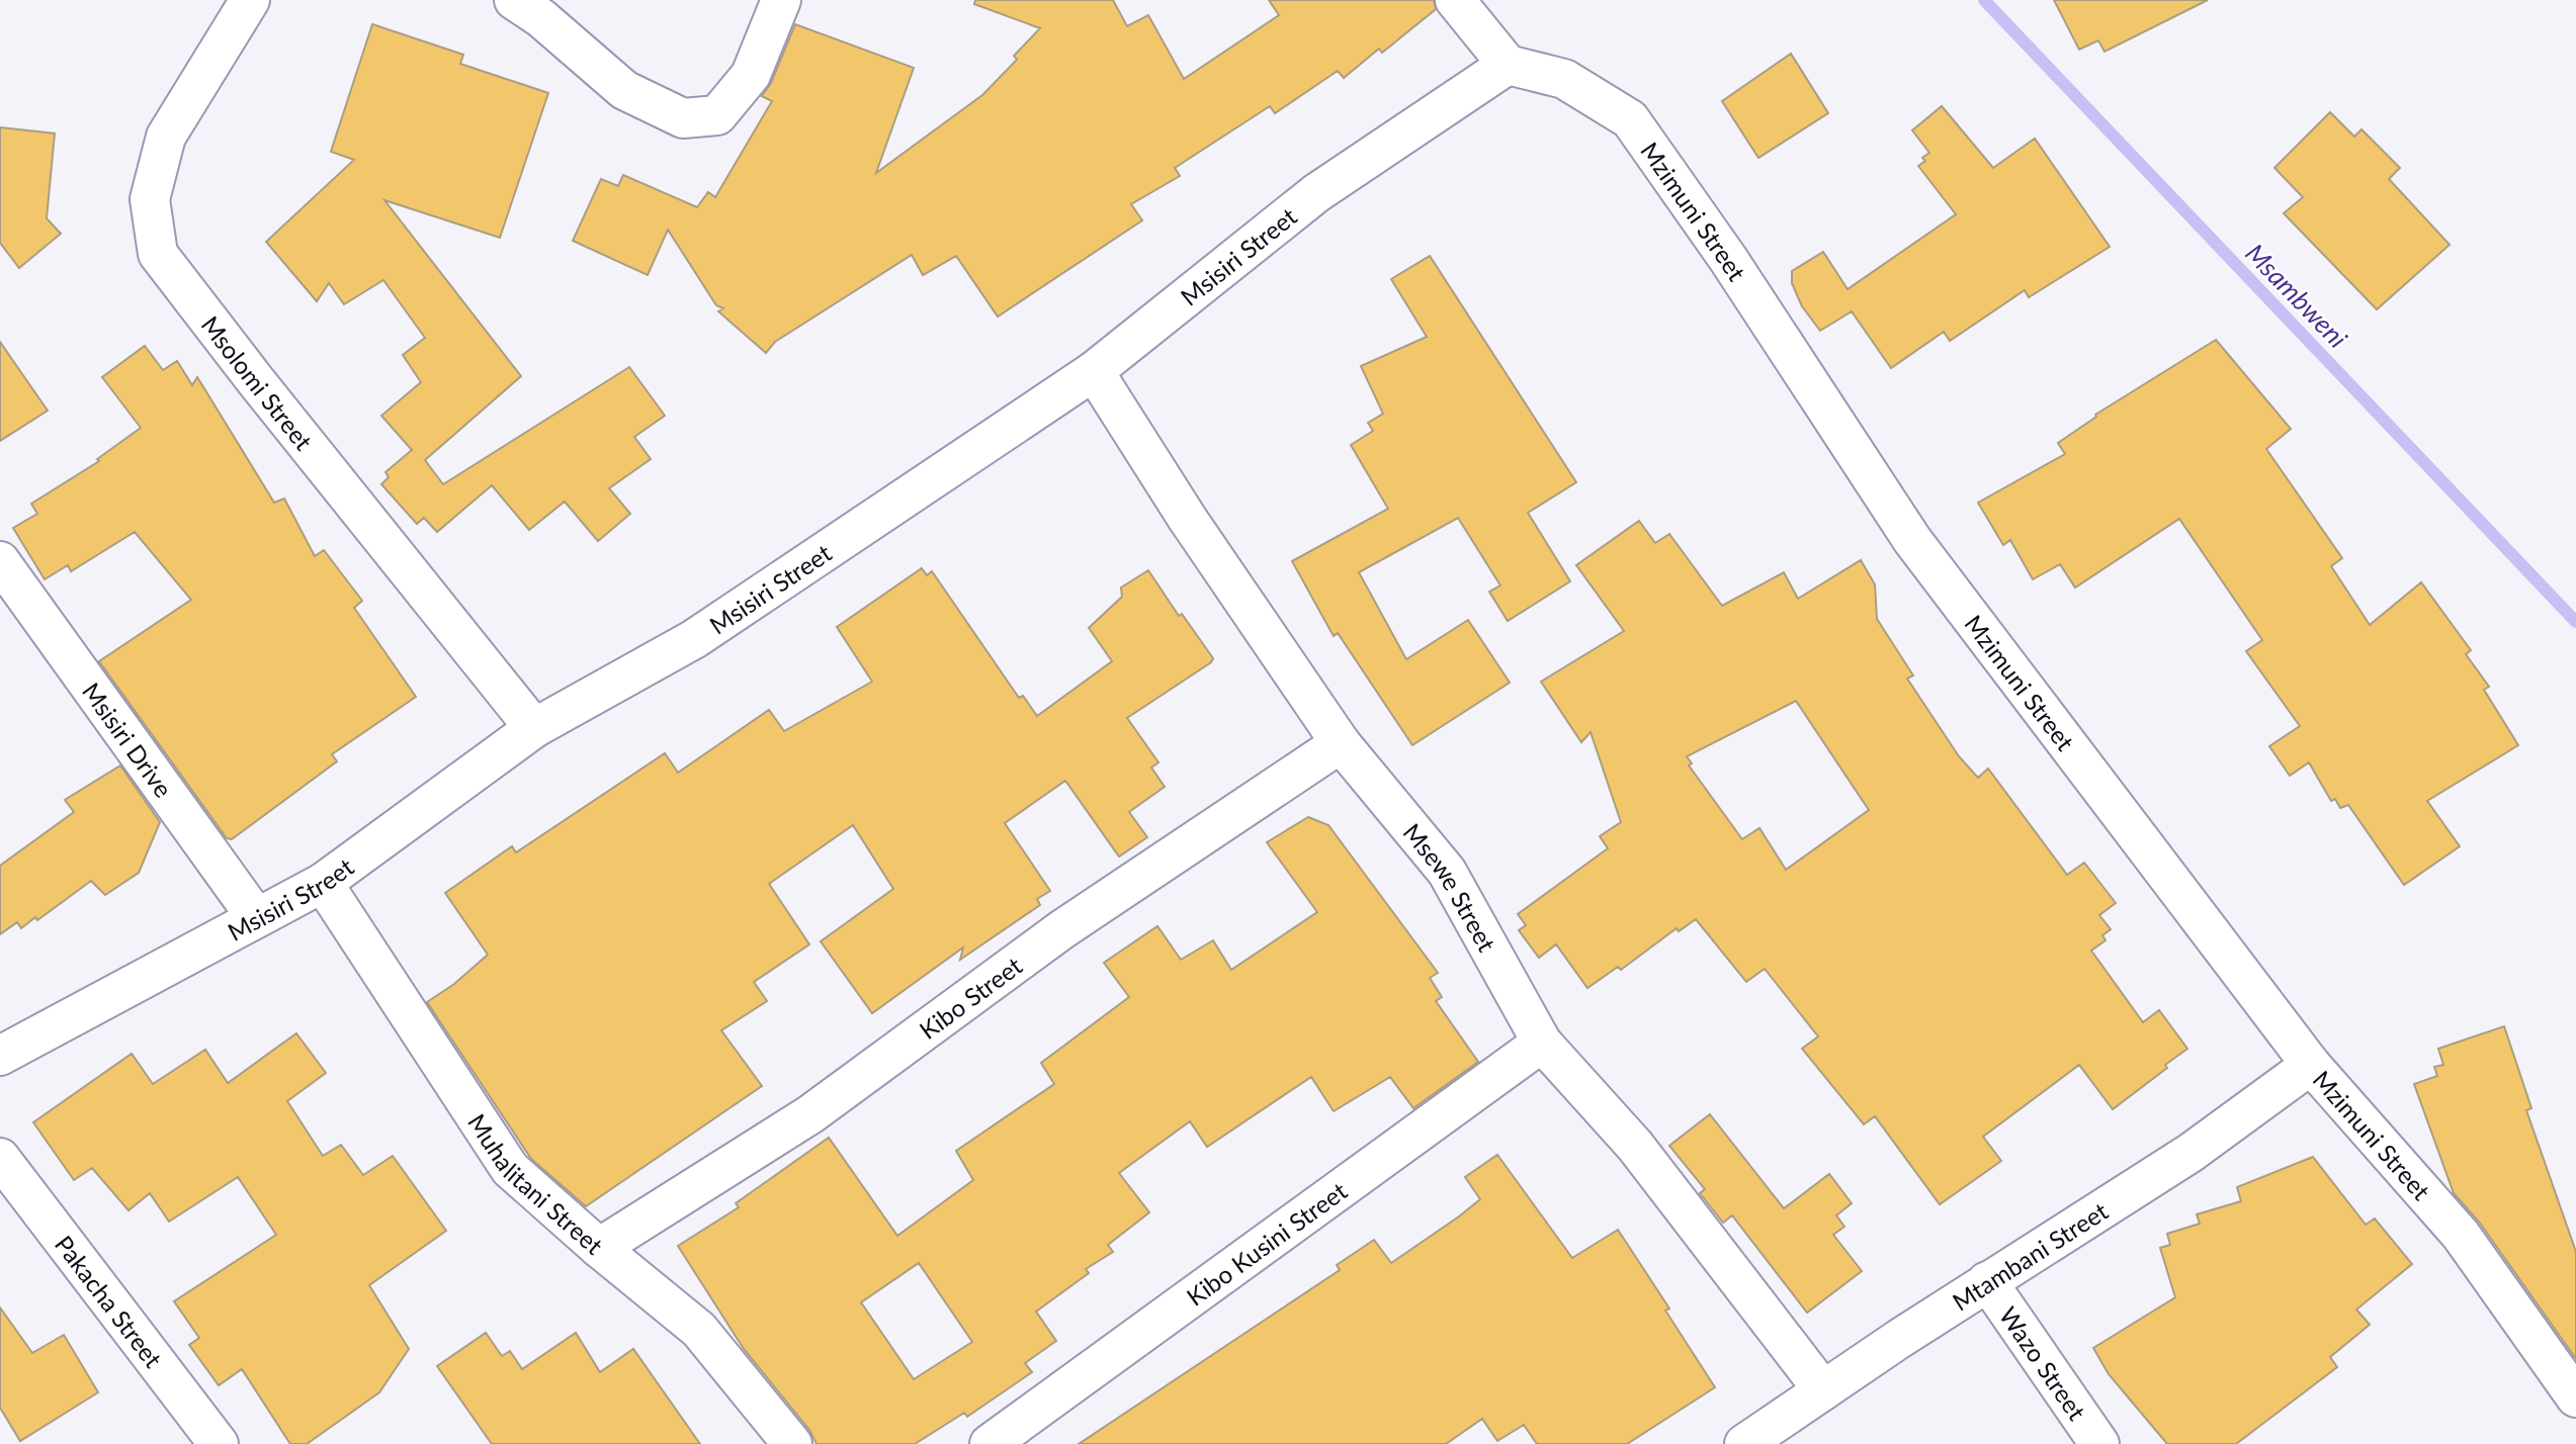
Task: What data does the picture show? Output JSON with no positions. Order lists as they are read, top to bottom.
{
  "streets": {
    "street": [
      "Mzimuni Street",
      "Msisiri Street",
      "Msolomi Street",
      "Msisiri Drive",
      "Msewe Street",
      "Kibo Street",
      "Muhalitani Street",
      "Kibo Kusini Street",
      "Mtambani Street",
      "Pakacha Street",
      "Wazo Street"
    ]
  },
  "crossings": [
    ["Mzimuni Street", "Msisiri Street"],
    ["Mzimuni Street", "Mtambani Street"],
    ["Msisiri Street", "Msolomi Street"],
    ["Msisiri Street", "Msisiri Drive"],
    ["Msisiri Street", "Msewe Street"],
    ["Msisiri Street", "Muhalitani Street"],
    ["Msewe Street", "Kibo Street"],
    ["Msewe Street", "Kibo Kusini Street"],
    ["Msewe Street", "Mtambani Street"],
    ["Kibo Street", "Muhalitani Street"],
    ["Mtambani Street", "Wazo Street"]
  ],
  "water": ["Msambweni"]
}
